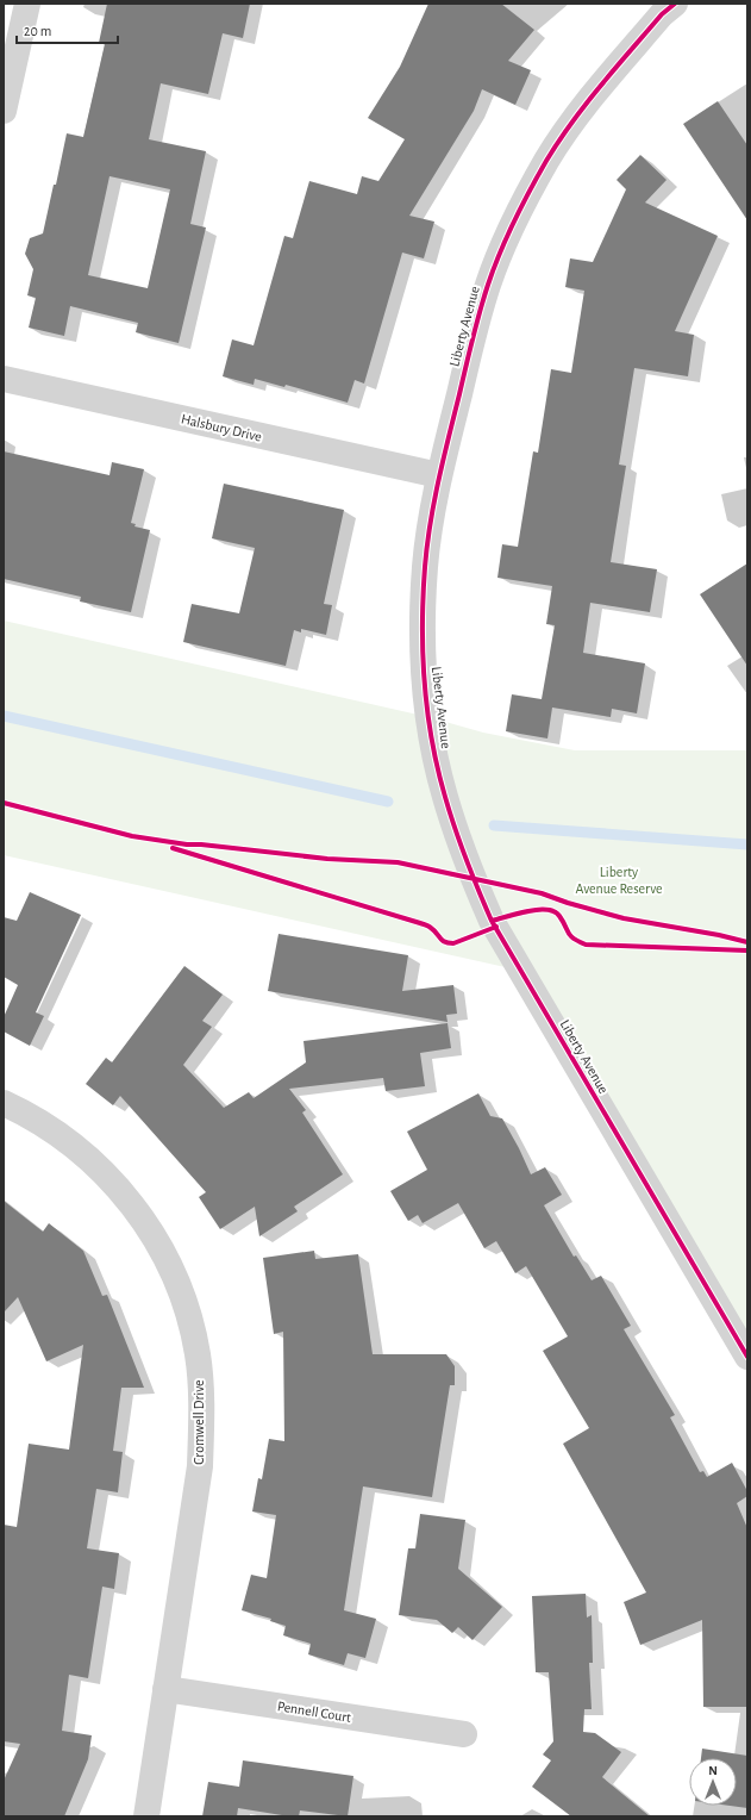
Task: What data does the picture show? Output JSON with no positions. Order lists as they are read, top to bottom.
{
  "streets": {
    "street": [
      "Liberty Avenue",
      "Halsbury Drive",
      "Cromwell Drive",
      "Pennell Court"
    ]
  },
  "crossings": [
    ["Liberty Avenue", "Halsbury Drive"],
    ["Cromwell Drive", "Pennell Court"]
  ],
  "parks": ["Liberty Avenue Reserve"],
  "scale_bar": "20 m",
  "north": "top"
}
